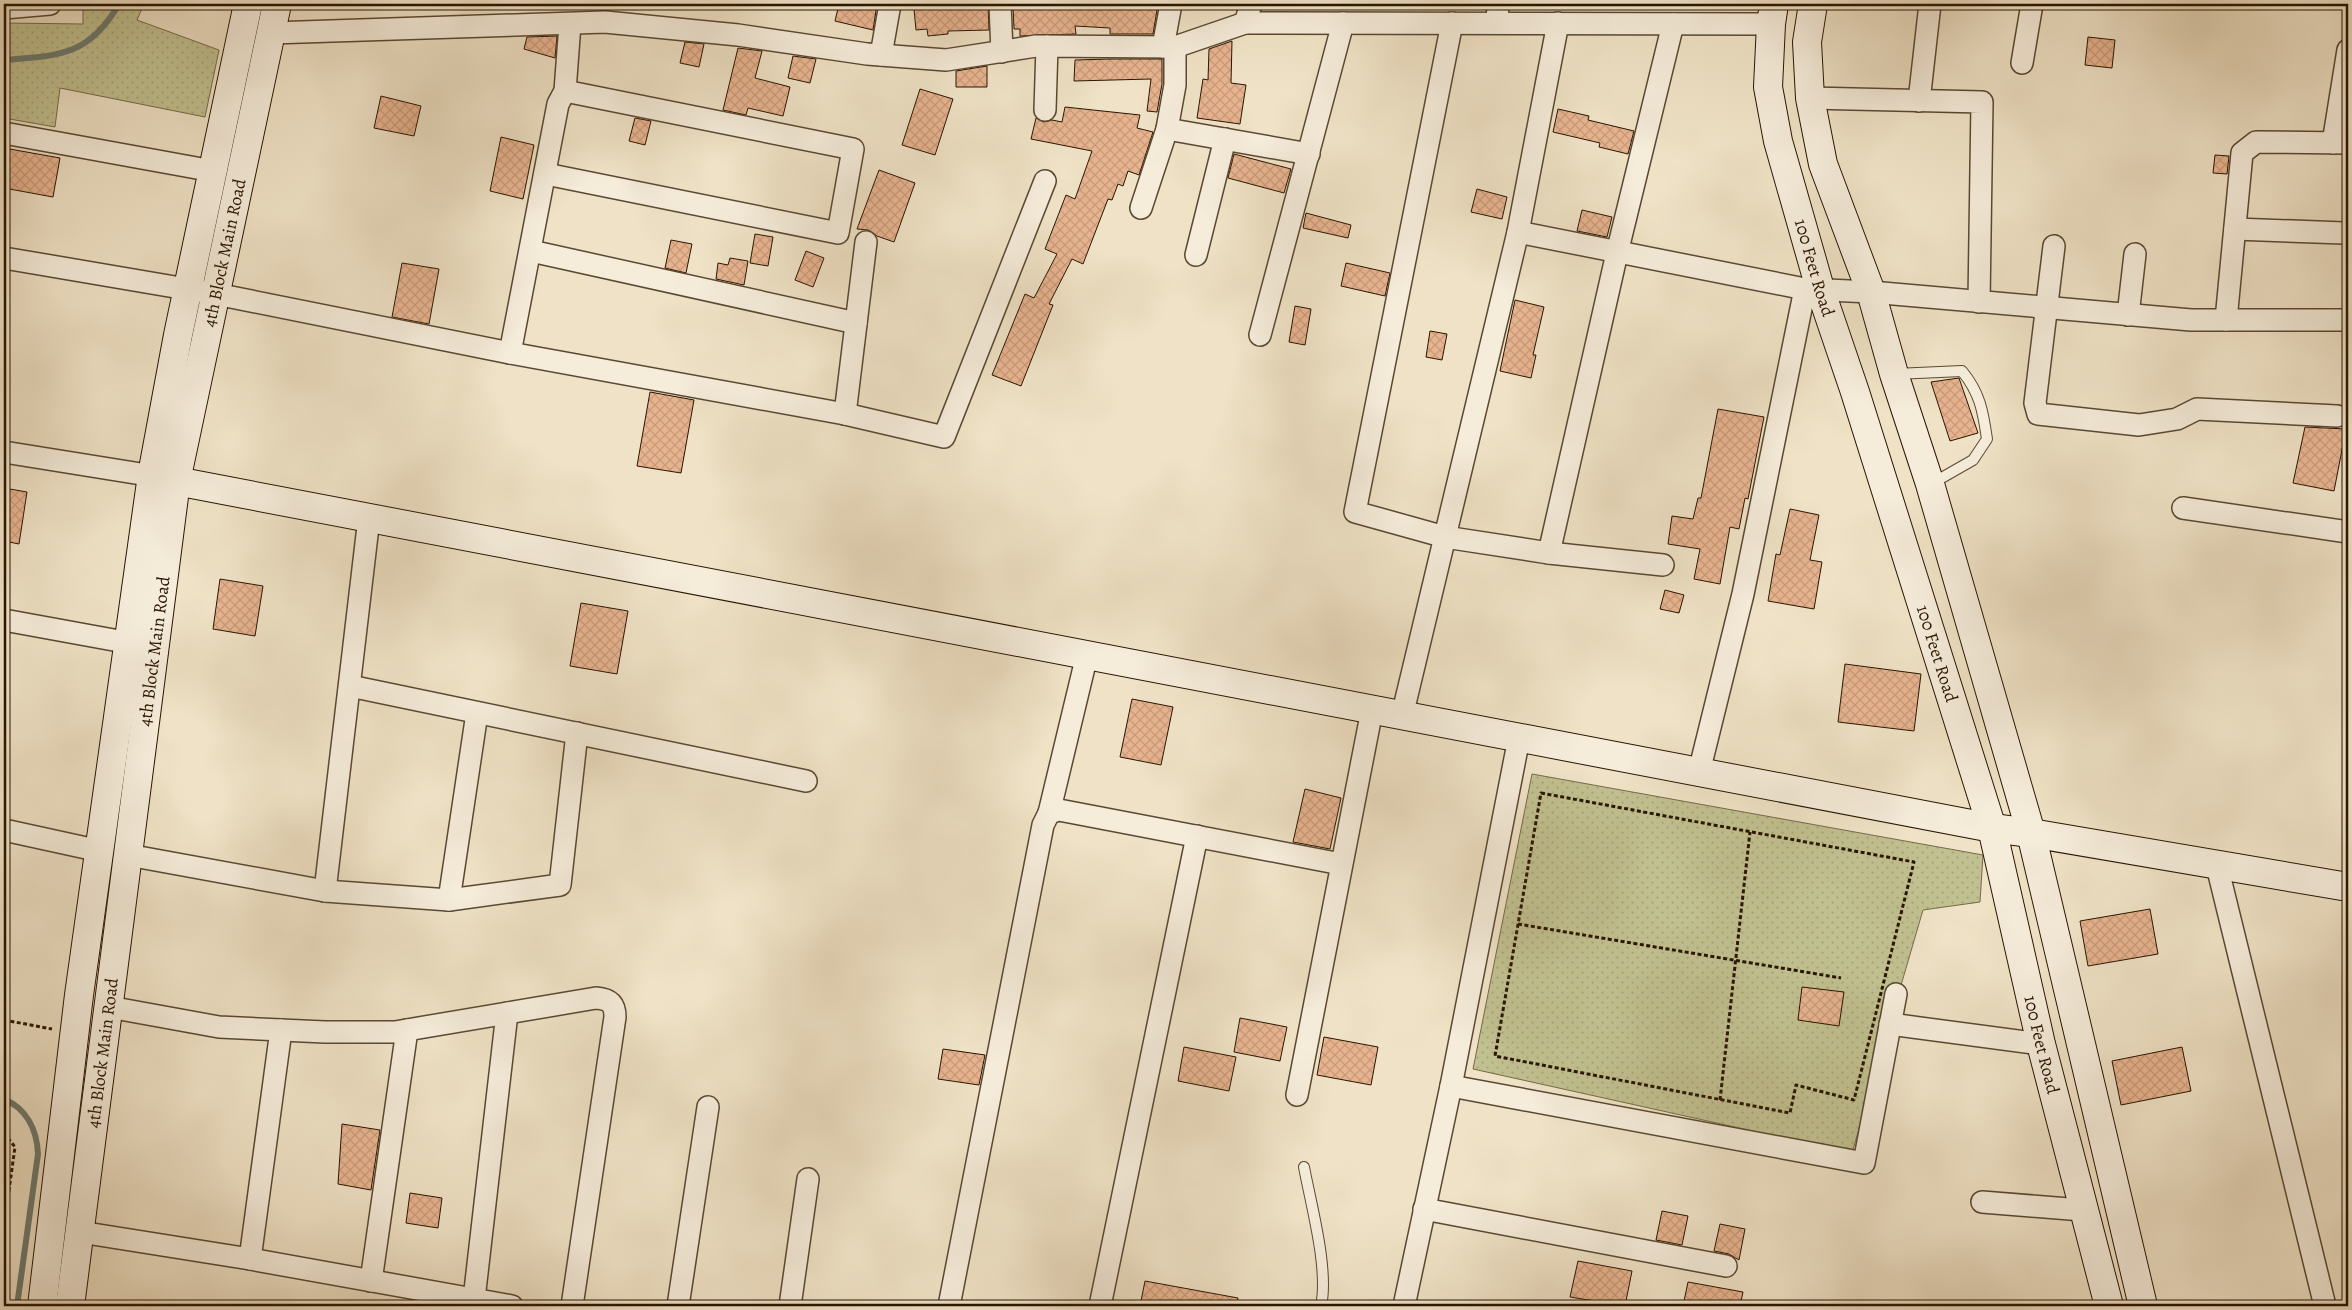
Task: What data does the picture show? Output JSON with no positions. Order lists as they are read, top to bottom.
{
  "streets": {
    "street": ["4th Block Main Road", "100 Feet Road"]
  }
}
